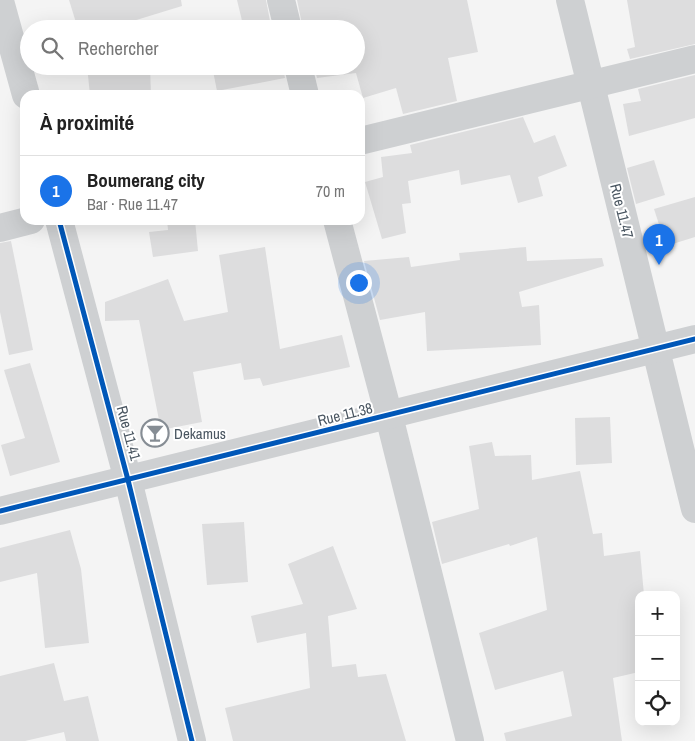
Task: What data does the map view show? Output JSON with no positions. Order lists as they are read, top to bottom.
{
  "streets": {
    "street": ["Rue 11.47", "Rue 11.38", "Rue 11.41"]
  },
  "crossings": [
    ["Rue 11.47", "Rue 11.38"],
    ["Rue 11.38", "Rue 11.41"]
  ],
  "places": {
    "bar": ["Dekamus"]
  },
  "page": {
    "search": "Rechercher",
    "heading": "À proximité",
    "list": [
      {
        "mark": "1",
        "name": "Boumerang city",
        "note": "Bar · Rue 11.47",
        "value": "70 m"
      }
    ],
    "pins": "1",
    "map_buttons": ["+", "−"]
  }
}
